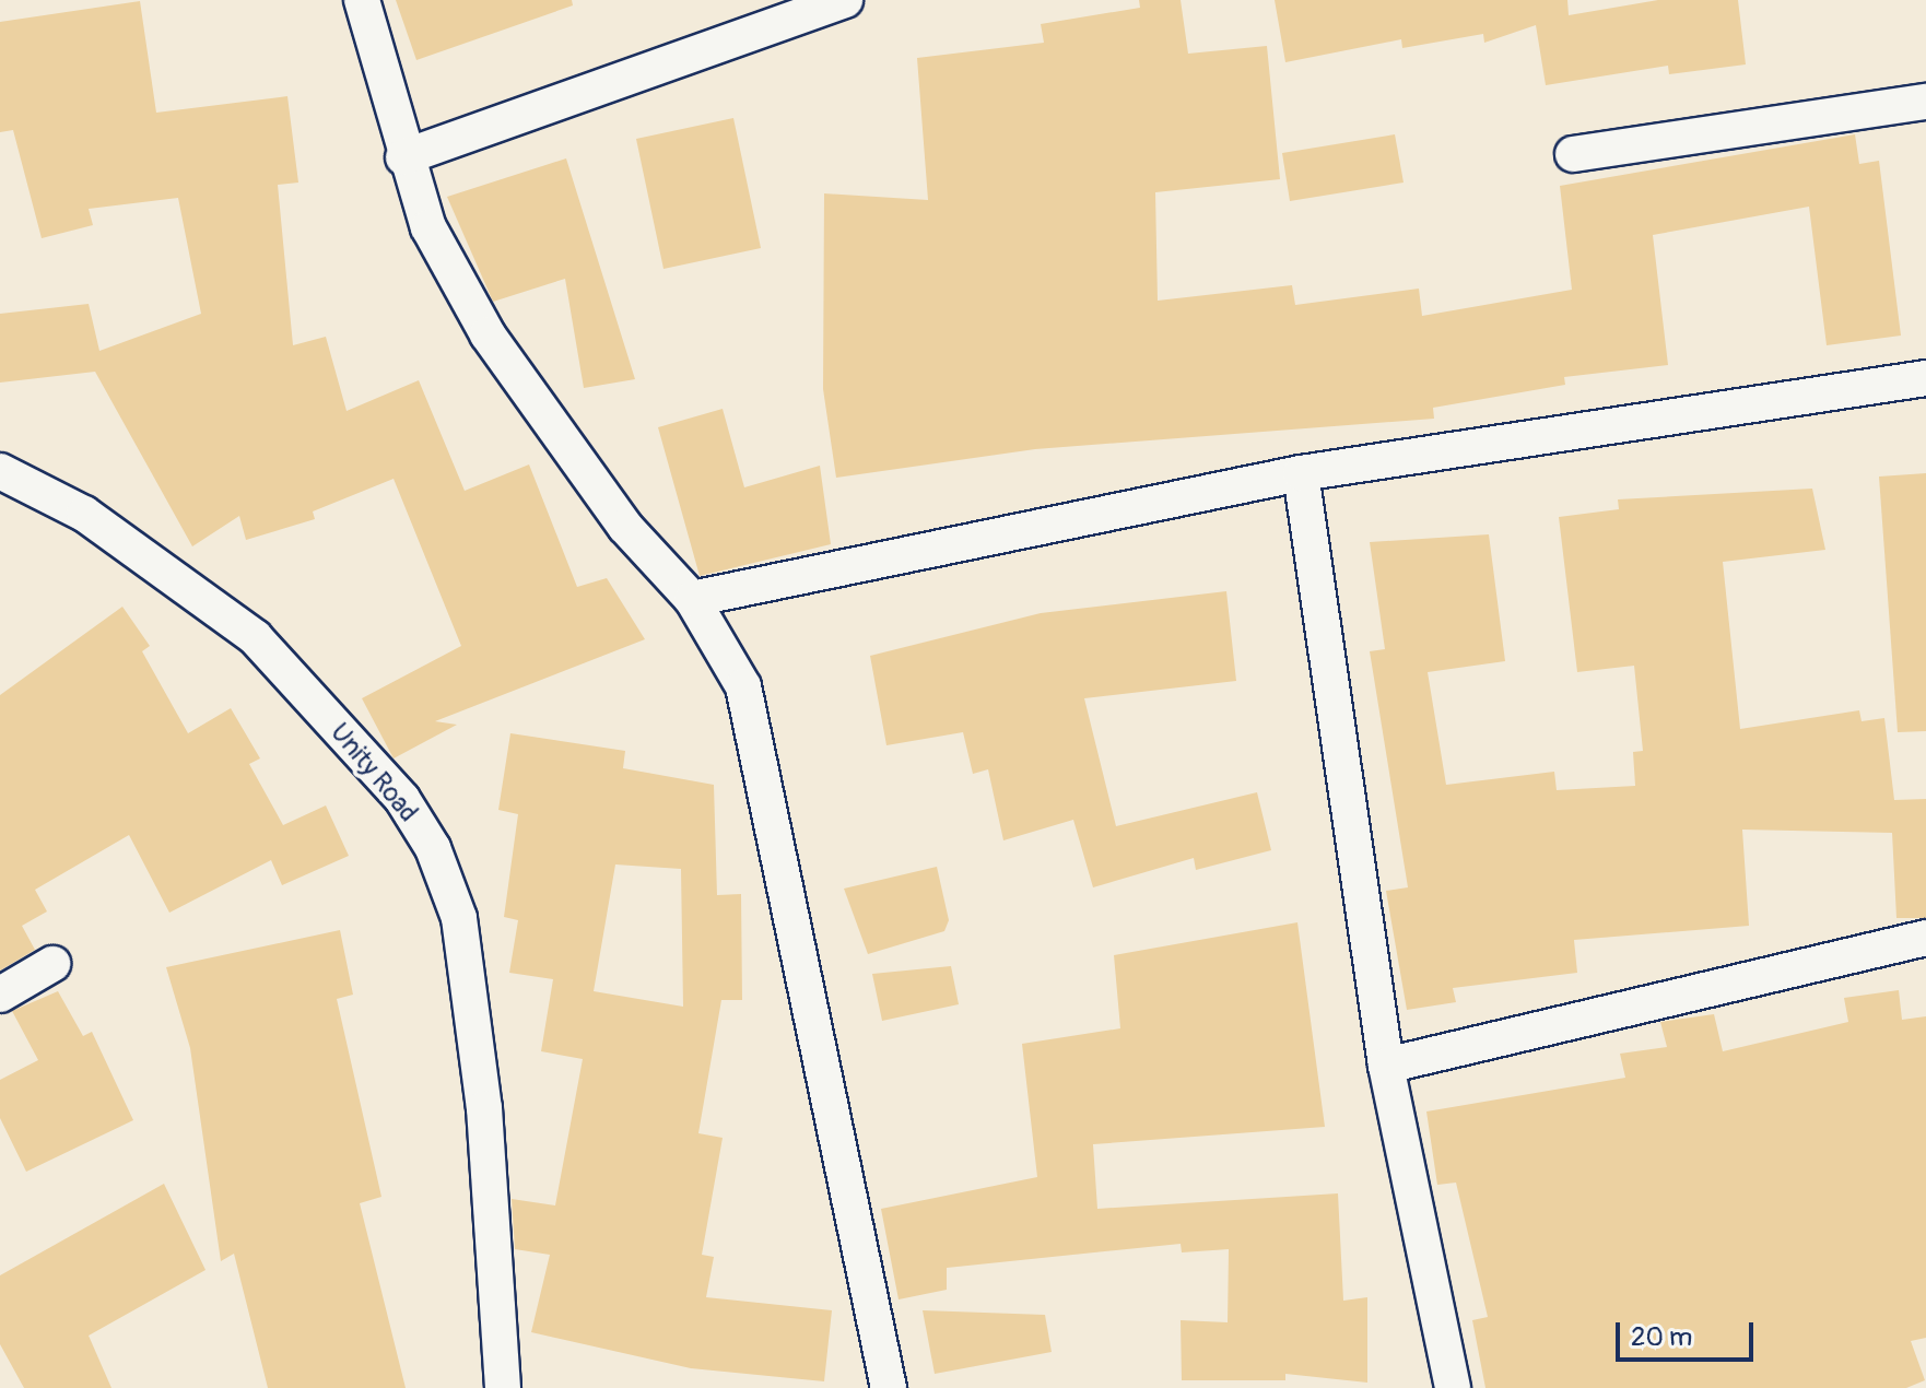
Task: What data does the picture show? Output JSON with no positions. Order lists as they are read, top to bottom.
{
  "streets": {
    "street": ["Unity Road"]
  },
  "scale_bar": "20 m"
}
